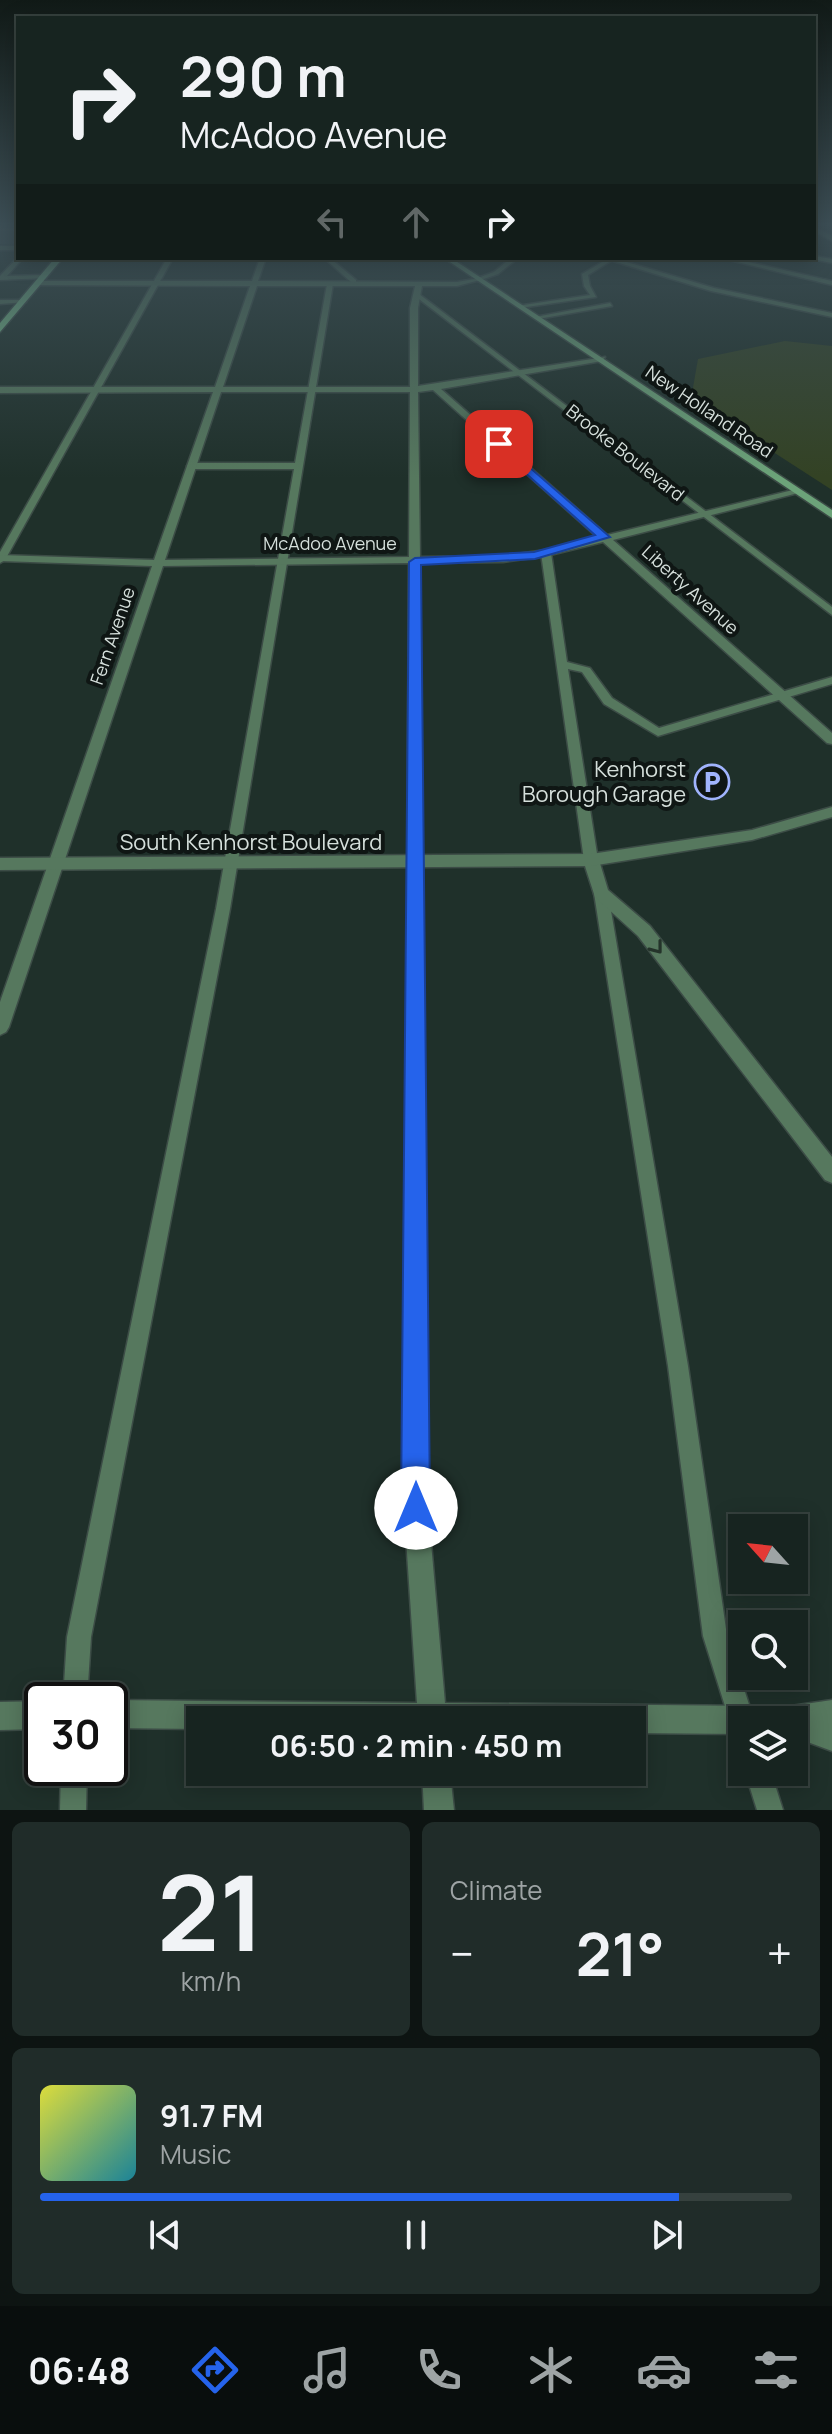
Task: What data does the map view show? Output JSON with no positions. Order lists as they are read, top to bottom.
{
  "streets": {
    "main road": ["New Holland Road"],
    "street": [
      "McAdoo Avenue",
      "Liberty Avenue",
      "Fern Avenue",
      "South Kenhorst Boulevard"
    ],
    "lane": ["Brooke Boulevard"]
  },
  "crossings": [
    ["New Holland Road", "McAdoo Avenue"],
    ["Brooke Boulevard", "McAdoo Avenue"],
    ["McAdoo Avenue", "Liberty Avenue"],
    ["McAdoo Avenue", "Fern Avenue"],
    ["Fern Avenue", "South Kenhorst Boulevard"]
  ],
  "places": {
    "parking": ["Kenhorst Borough Garage"]
  },
  "north": "top left",
  "page": {
    "turn": ["290 m", "McAdoo Avenue"],
    "limit": "30",
    "trip": "06:50 · 2 min · 450 m",
    "tile": [
      ["21", "km/h"],
      "Climate"
    ],
    "heat": ["−", "21°", "+"],
    "song": ["91.7 FM", "Music"],
    "tabs": "06:48"
  }
}
